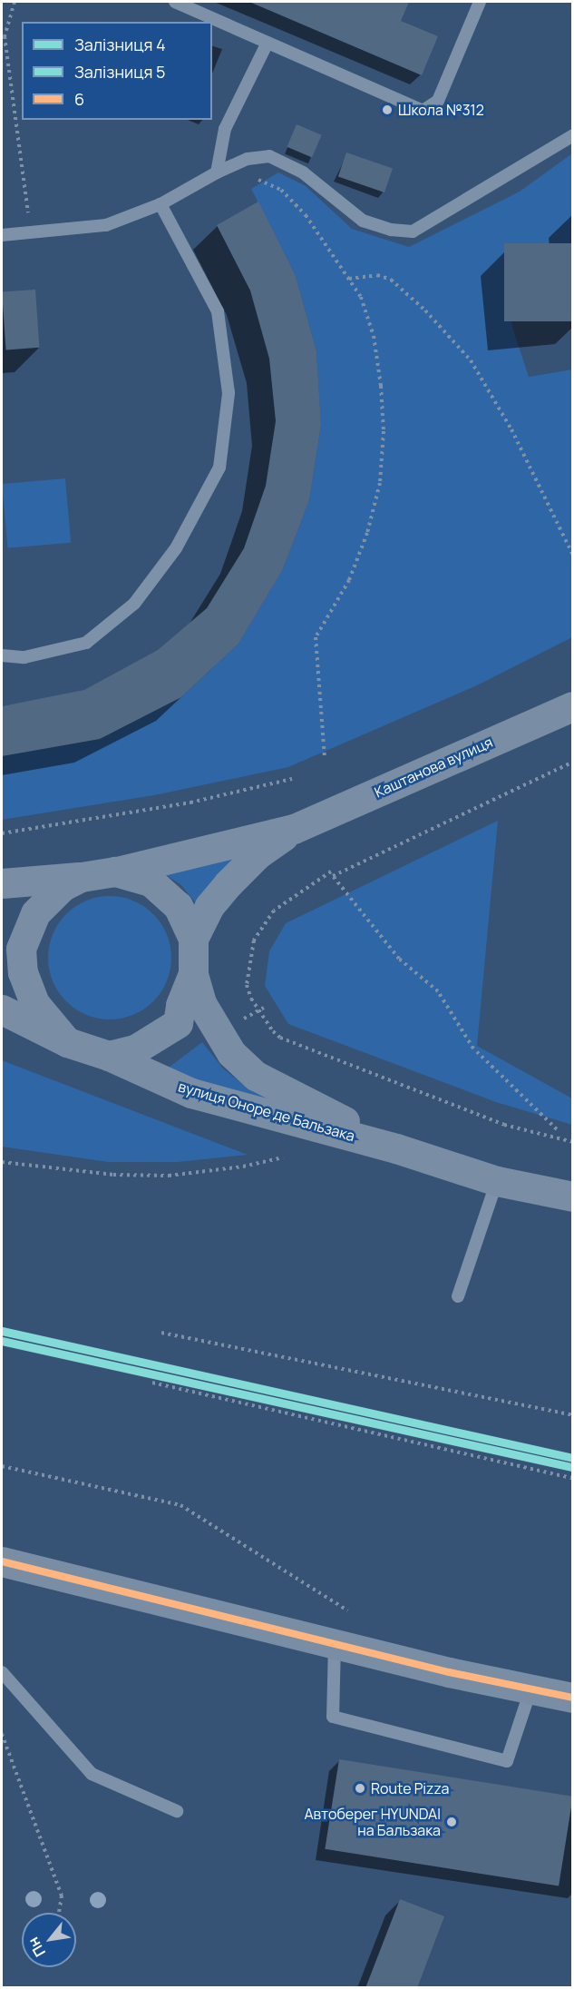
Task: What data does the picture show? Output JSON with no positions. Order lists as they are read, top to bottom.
{
  "streets": {
    "street": ["Каштанова вулиця", "вулиця Оноре де Бальзака"]
  },
  "crossings": [
    ["Каштанова вулиця", "вулиця Оноре де Бальзака"]
  ],
  "places": ["Школа №312", "Route Pizza", "Автоберег HYUNDAI на Бальзака"],
  "lines": ["rail line 4", "rail line 5", "transit line 6"],
  "legend": ["Залізниця 4", "Залізниця 5", "6"],
  "north": "bottom left"
}
